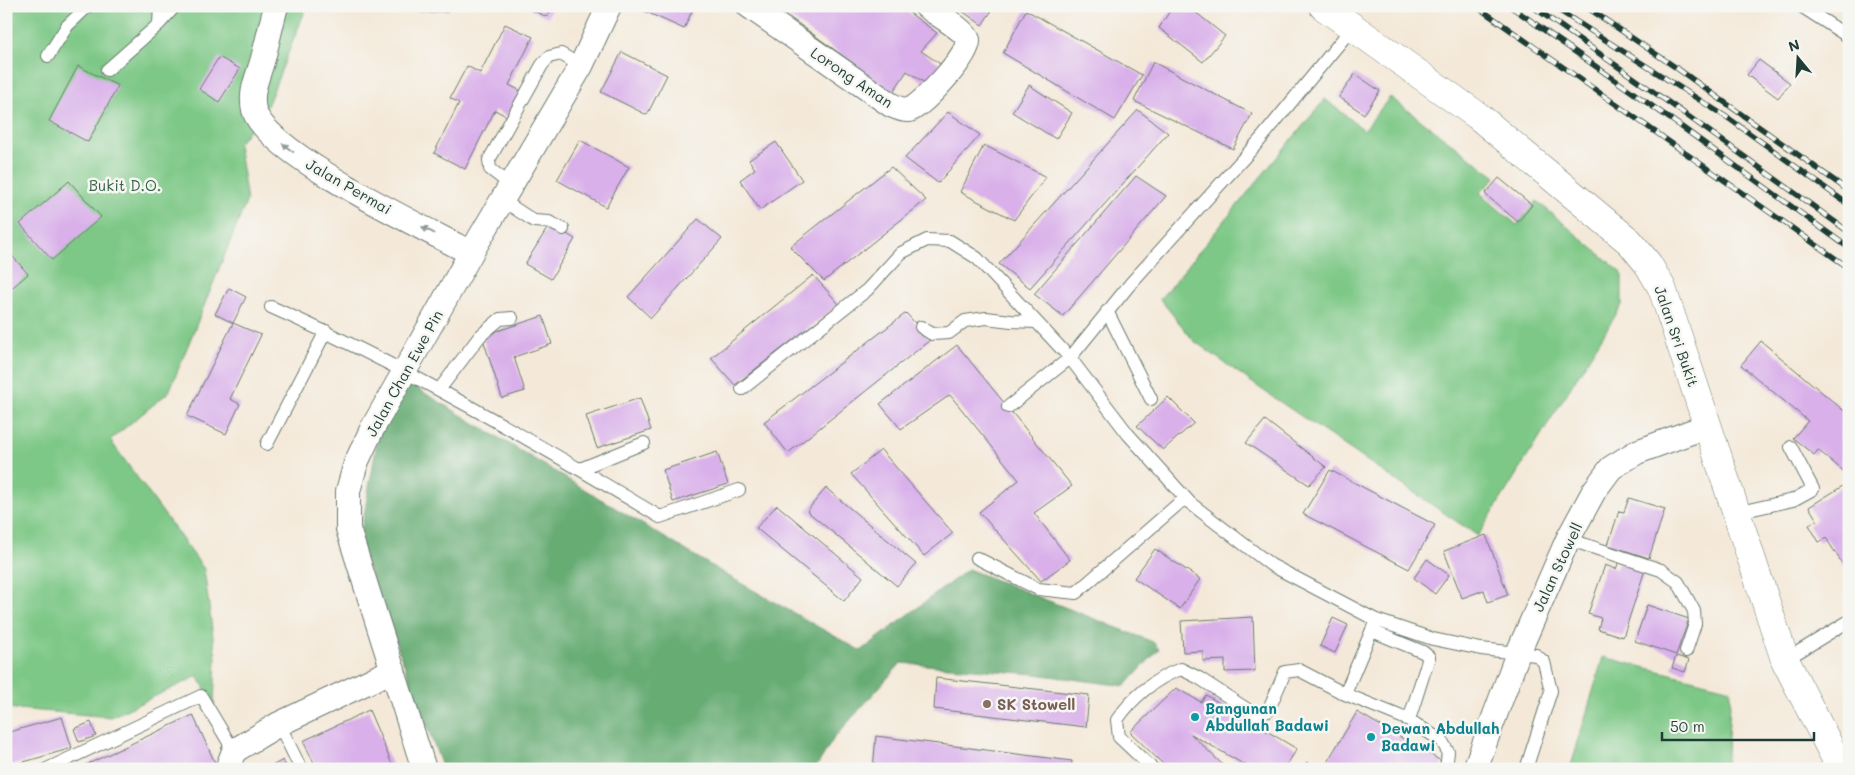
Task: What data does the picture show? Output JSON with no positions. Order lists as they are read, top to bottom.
{
  "streets": {
    "street": [
      "Lorong Aman",
      "Jalan Permai",
      "Jalan Sri Bukit",
      "Jalan Chan Ewe Pin",
      "Jalan Stowell"
    ]
  },
  "crossings": [
    ["Jalan Permai", "Jalan Chan Ewe Pin"],
    ["Jalan Sri Bukit", "Jalan Stowell"]
  ],
  "one_way": ["Jalan Permai"],
  "parks": ["Bukit D.O."],
  "places": ["SK Stowell", "Bangunan Abdullah Badawi", "Dewan Abdullah Badawi"],
  "scale_bar": "50 m",
  "north": "top"
}
